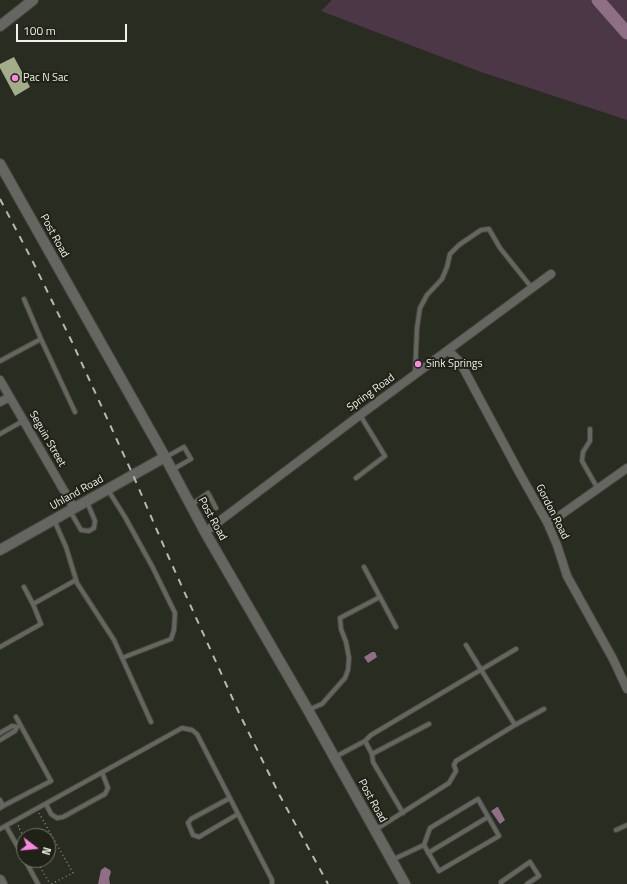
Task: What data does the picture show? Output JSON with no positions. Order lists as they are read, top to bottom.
{
  "streets": {
    "street": [
      "Post Road",
      "Spring Road",
      "Seguin Street",
      "Uhland Road",
      "Gordon Road"
    ]
  },
  "crossings": [
    ["Post Road", "Spring Road"],
    ["Post Road", "Uhland Road"],
    ["Spring Road", "Gordon Road"],
    ["Seguin Street", "Uhland Road"]
  ],
  "places": ["Pac N Sac", "Sink Springs"],
  "scale_bar": "100 m",
  "north": "right"
}
